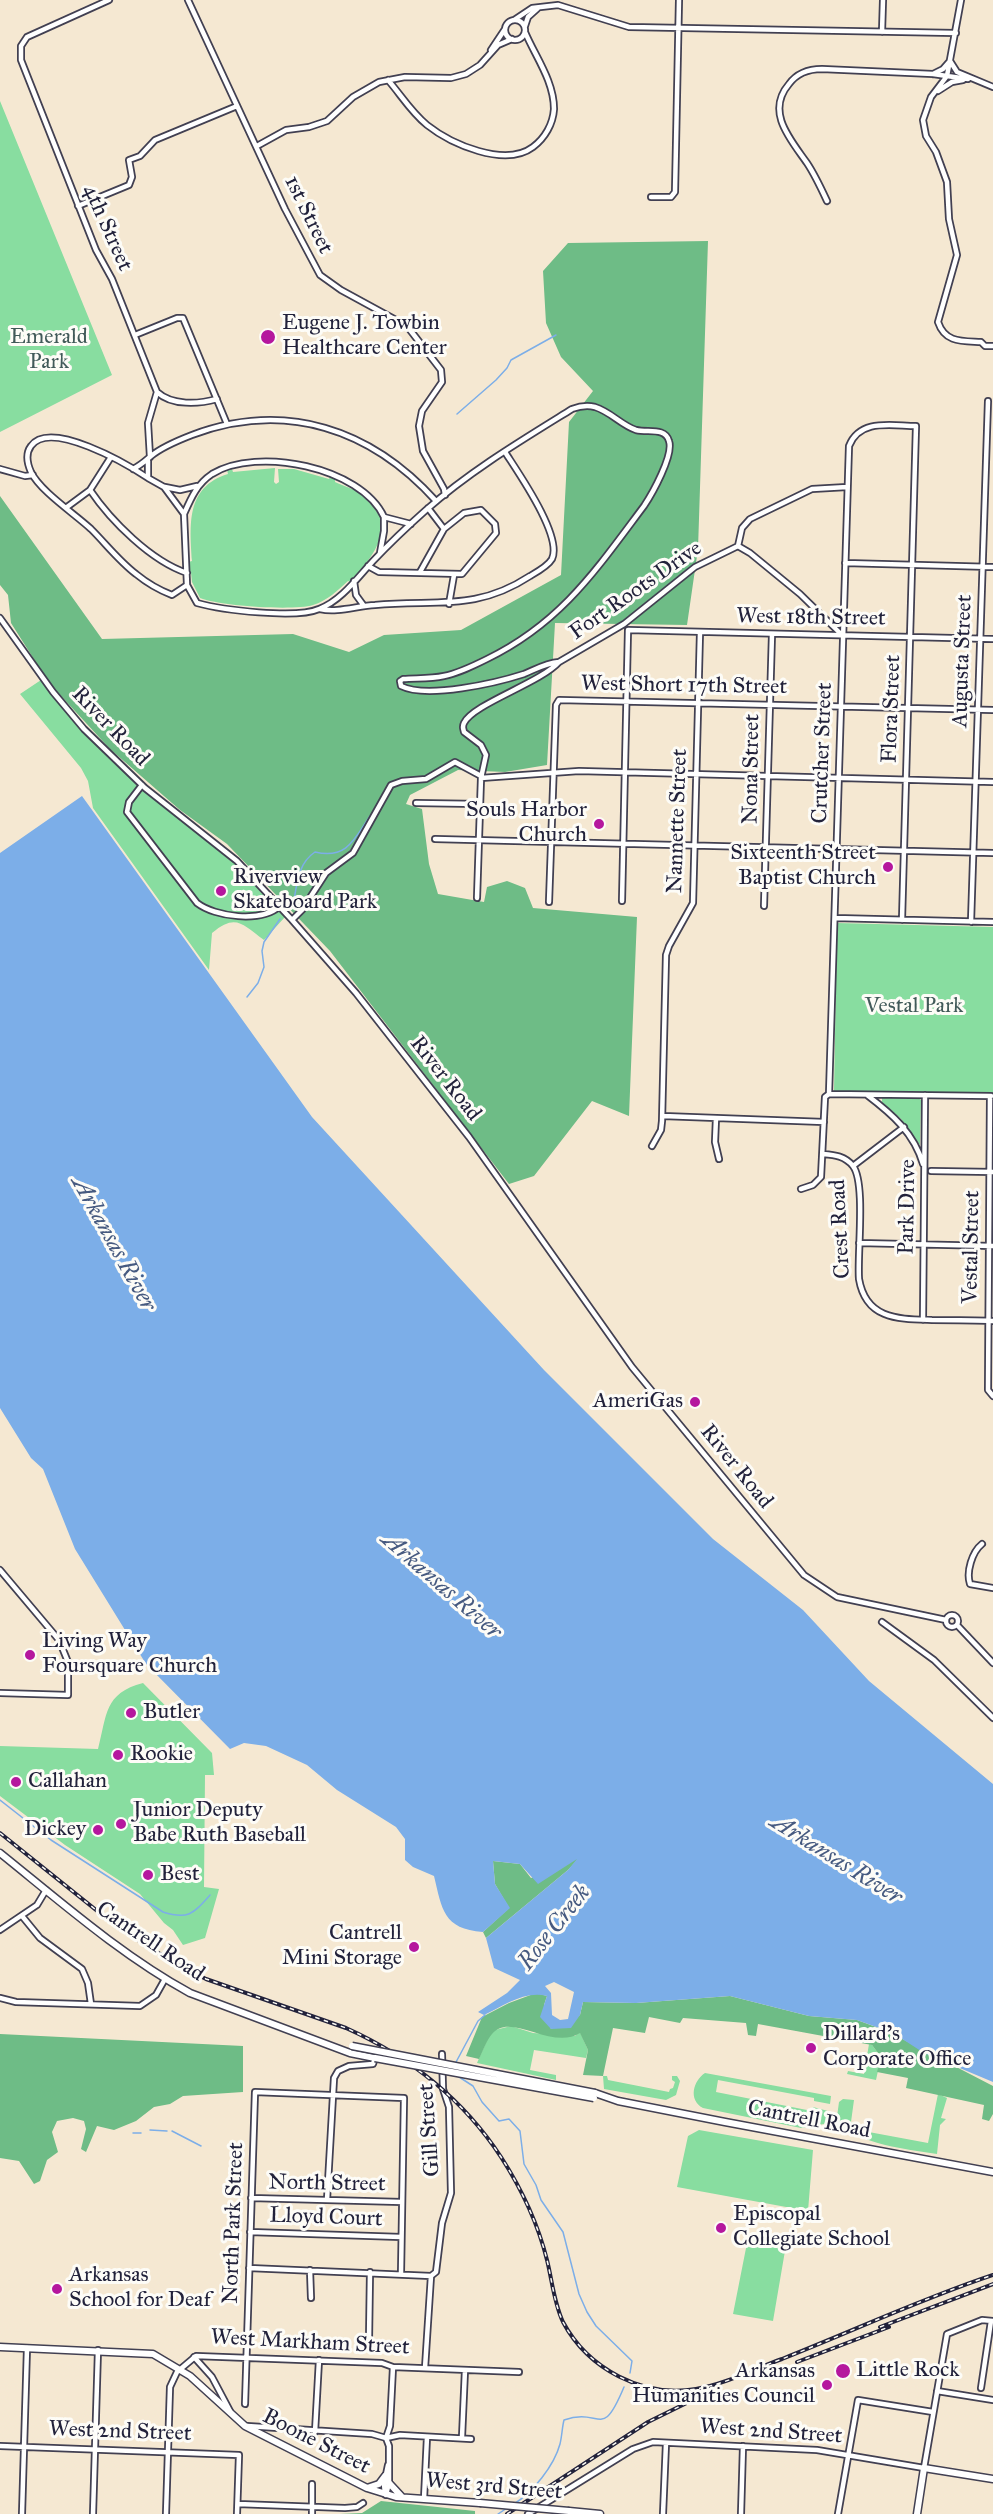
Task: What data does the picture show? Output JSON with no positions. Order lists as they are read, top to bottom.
{
  "streets": {
    "main road": [
      "Cantrell Road",
      "West 2nd Street",
      "Boone Street",
      "West 3rd Street"
    ],
    "street": [
      "1st Street",
      "4th Street",
      "Fort Roots Drive",
      "West 18th Street",
      "Augusta Street",
      "West Short 17th Street",
      "Flora Street",
      "River Road",
      "Crutcher Street",
      "Nona Street",
      "Nannette Street",
      "Park Drive",
      "Crest Road",
      "Vestal Street",
      "Gill Street",
      "North Street",
      "Lloyd Court",
      "North Park Street",
      "West Markham Street"
    ]
  },
  "crossings": [
    ["Fort Roots Drive", "West 18th Street"],
    ["Fort Roots Drive", "Crutcher Street"],
    ["West 18th Street", "Augusta Street"],
    ["West 18th Street", "West Short 17th Street"],
    ["West 18th Street", "Flora Street"],
    ["West 18th Street", "Crutcher Street"],
    ["West 18th Street", "Nona Street"],
    ["West 18th Street", "Nannette Street"],
    ["Augusta Street", "West Short 17th Street"],
    ["West Short 17th Street", "Flora Street"],
    ["West Short 17th Street", "Crutcher Street"],
    ["West Short 17th Street", "Nona Street"],
    ["West Short 17th Street", "Nannette Street"],
    ["Flora Street", "Crutcher Street"],
    ["Crutcher Street", "Crest Road"],
    ["Park Drive", "Crest Road"],
    ["Crest Road", "Vestal Street"],
    ["Gill Street", "West Markham Street"],
    ["North Street", "North Park Street"],
    ["Lloyd Court", "North Park Street"],
    ["North Park Street", "West Markham Street"],
    ["West Markham Street", "Boone Street"],
    ["Boone Street", "West 3rd Street"]
  ],
  "water": ["Arkansas River", "Rose Creek"],
  "parks": ["Emerald Park", "Vestal Park"],
  "places": [
    "Eugene J. Towbin Healthcare Center",
    "Souls Harbor Church",
    "Sixteenth Street Baptist Church",
    "Riverview Skateboard Park",
    "AmeriGas",
    "Living Way Foursquare Church",
    "Butler",
    "Rookie",
    "Callahan",
    "Junior Deputy Babe Ruth Baseball",
    "Dickey",
    "Best",
    "Cantrell Mini Storage",
    "Dillard's Corporate Office",
    "Episcopal Collegiate School",
    "Arkansas School for Deaf",
    "Little Rock",
    "Arkansas Humanities Council"
  ]
}
